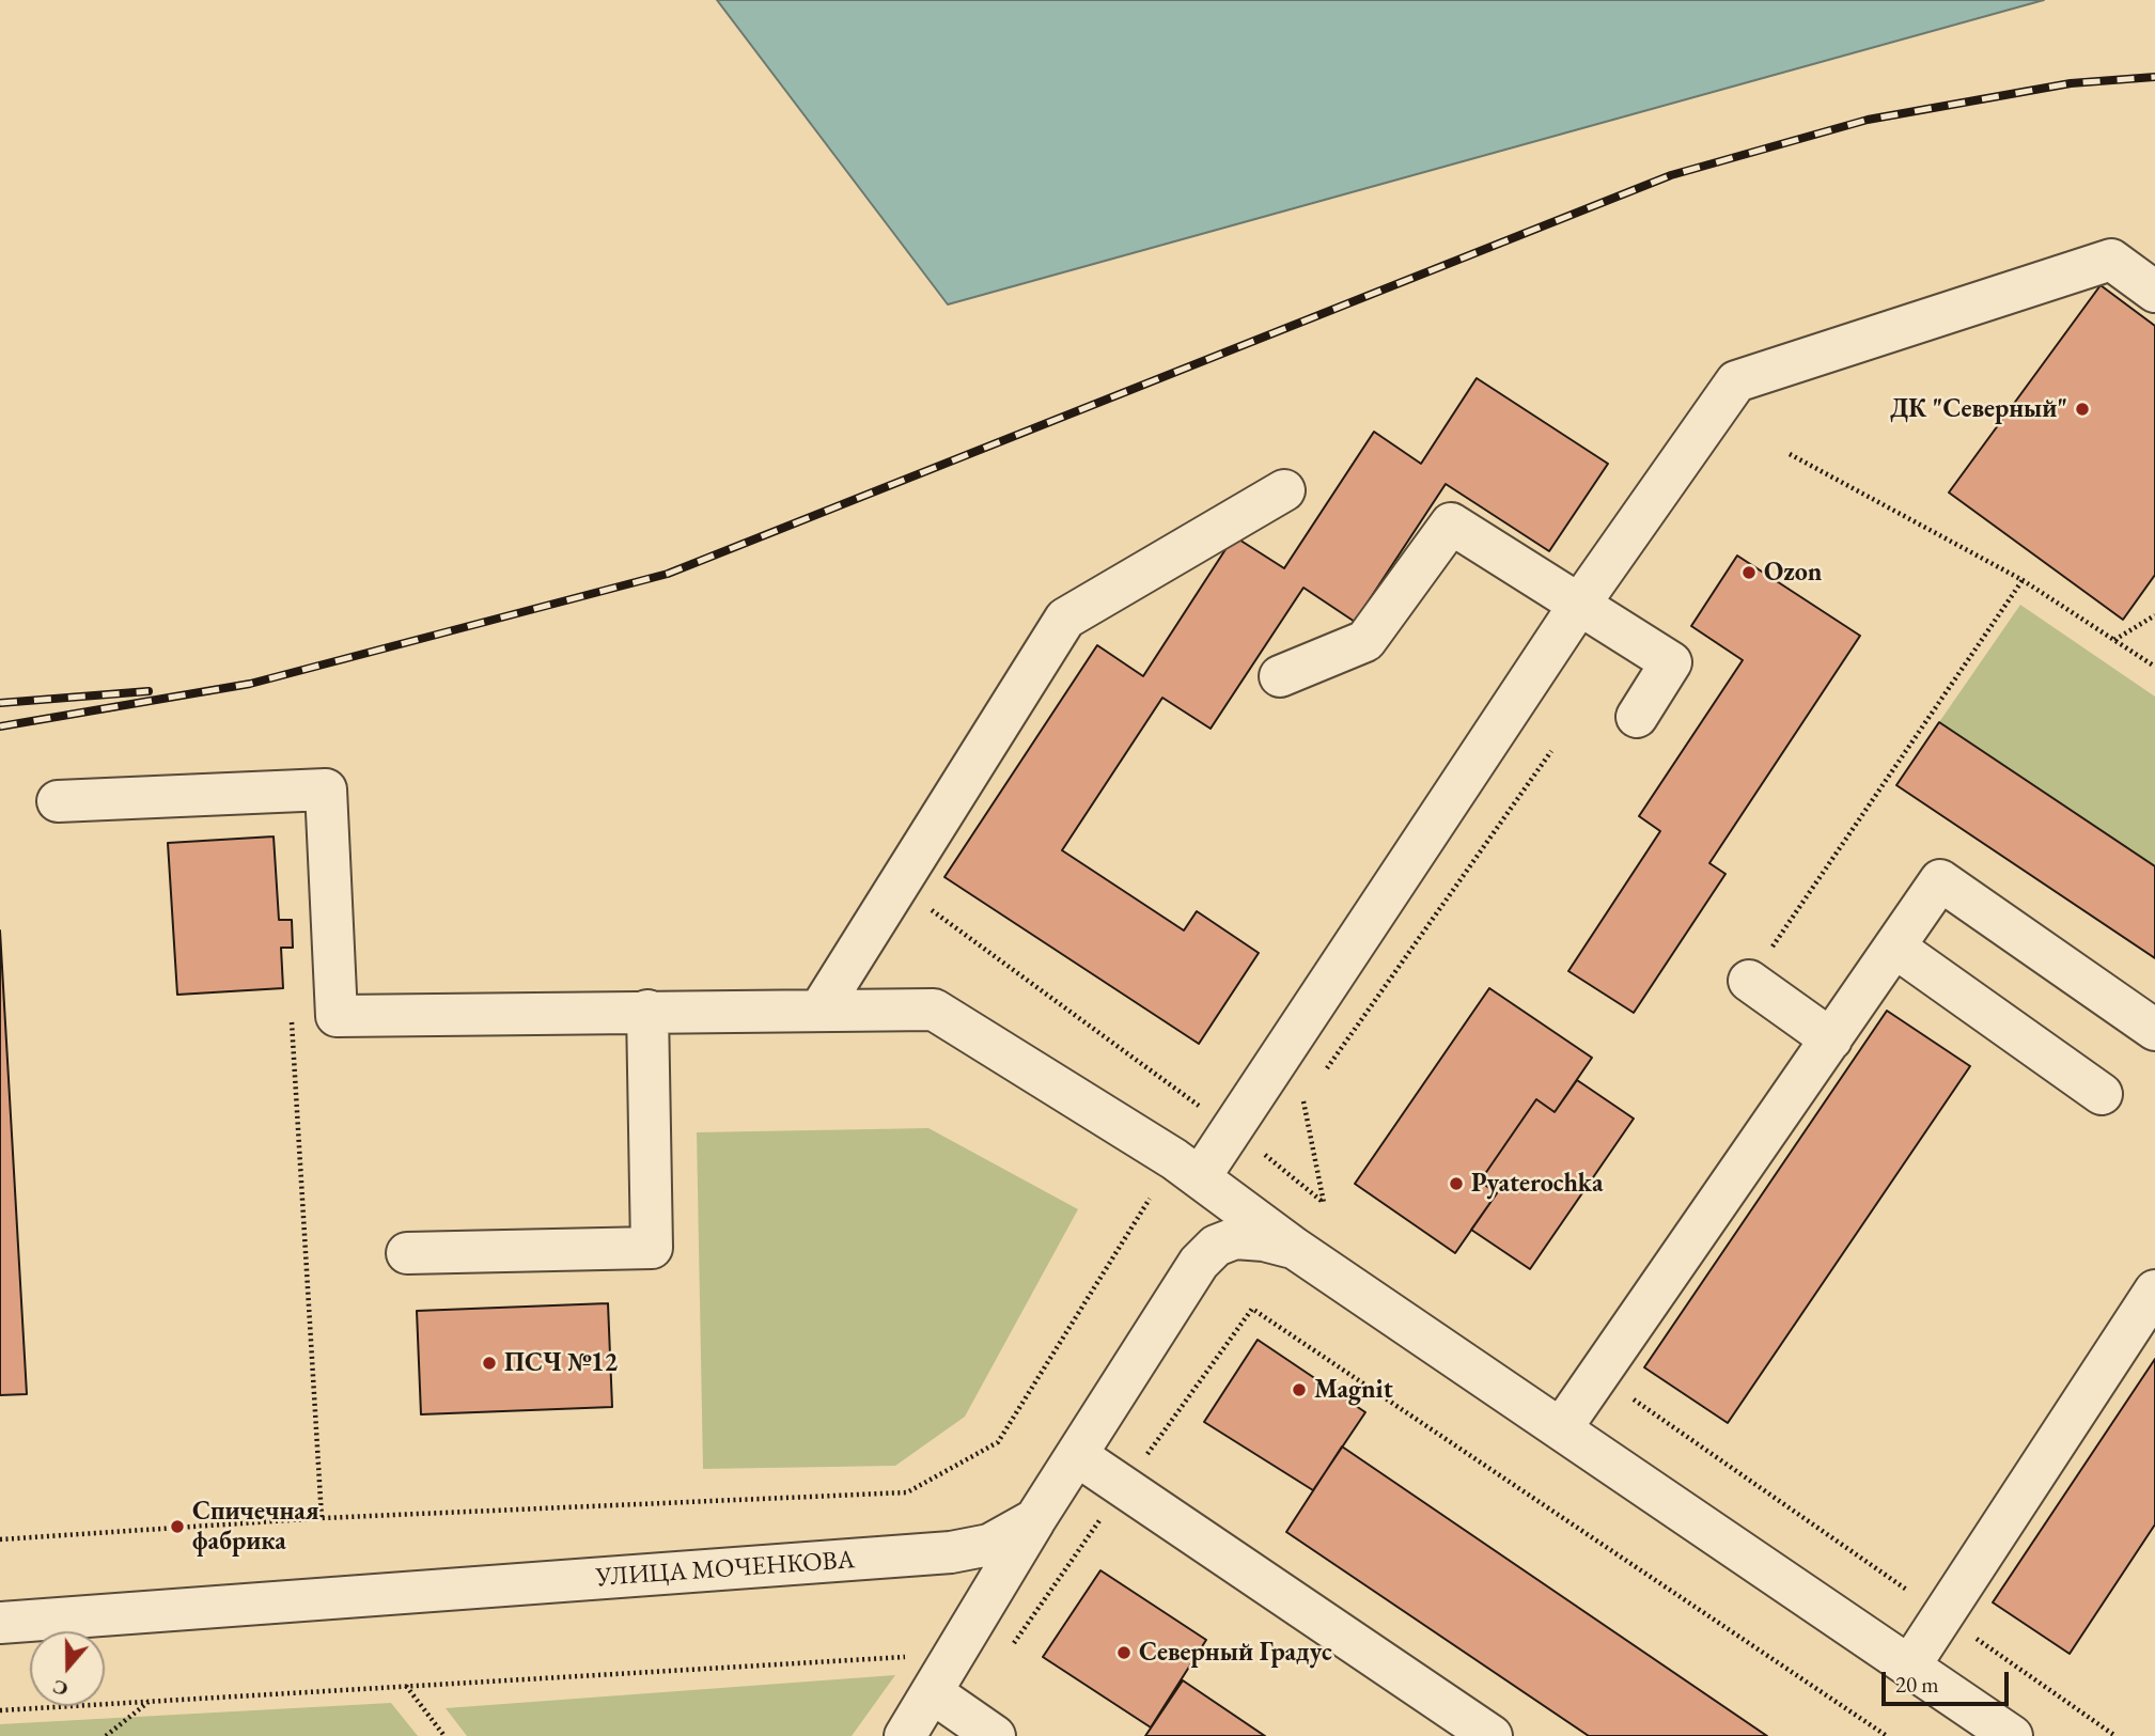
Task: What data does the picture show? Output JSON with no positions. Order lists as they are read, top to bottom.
{
  "streets": {
    "street": ["УЛИЦА МОЧЕНКОВА"]
  },
  "places": [
    "ДК \"Северный\"",
    "Ozon",
    "Pyaterochka",
    "ПСЧ №12",
    "Magnit",
    "Спичечная фабрика",
    "Северный Градус"
  ],
  "scale_bar": "20 m",
  "north": "bottom"
}
